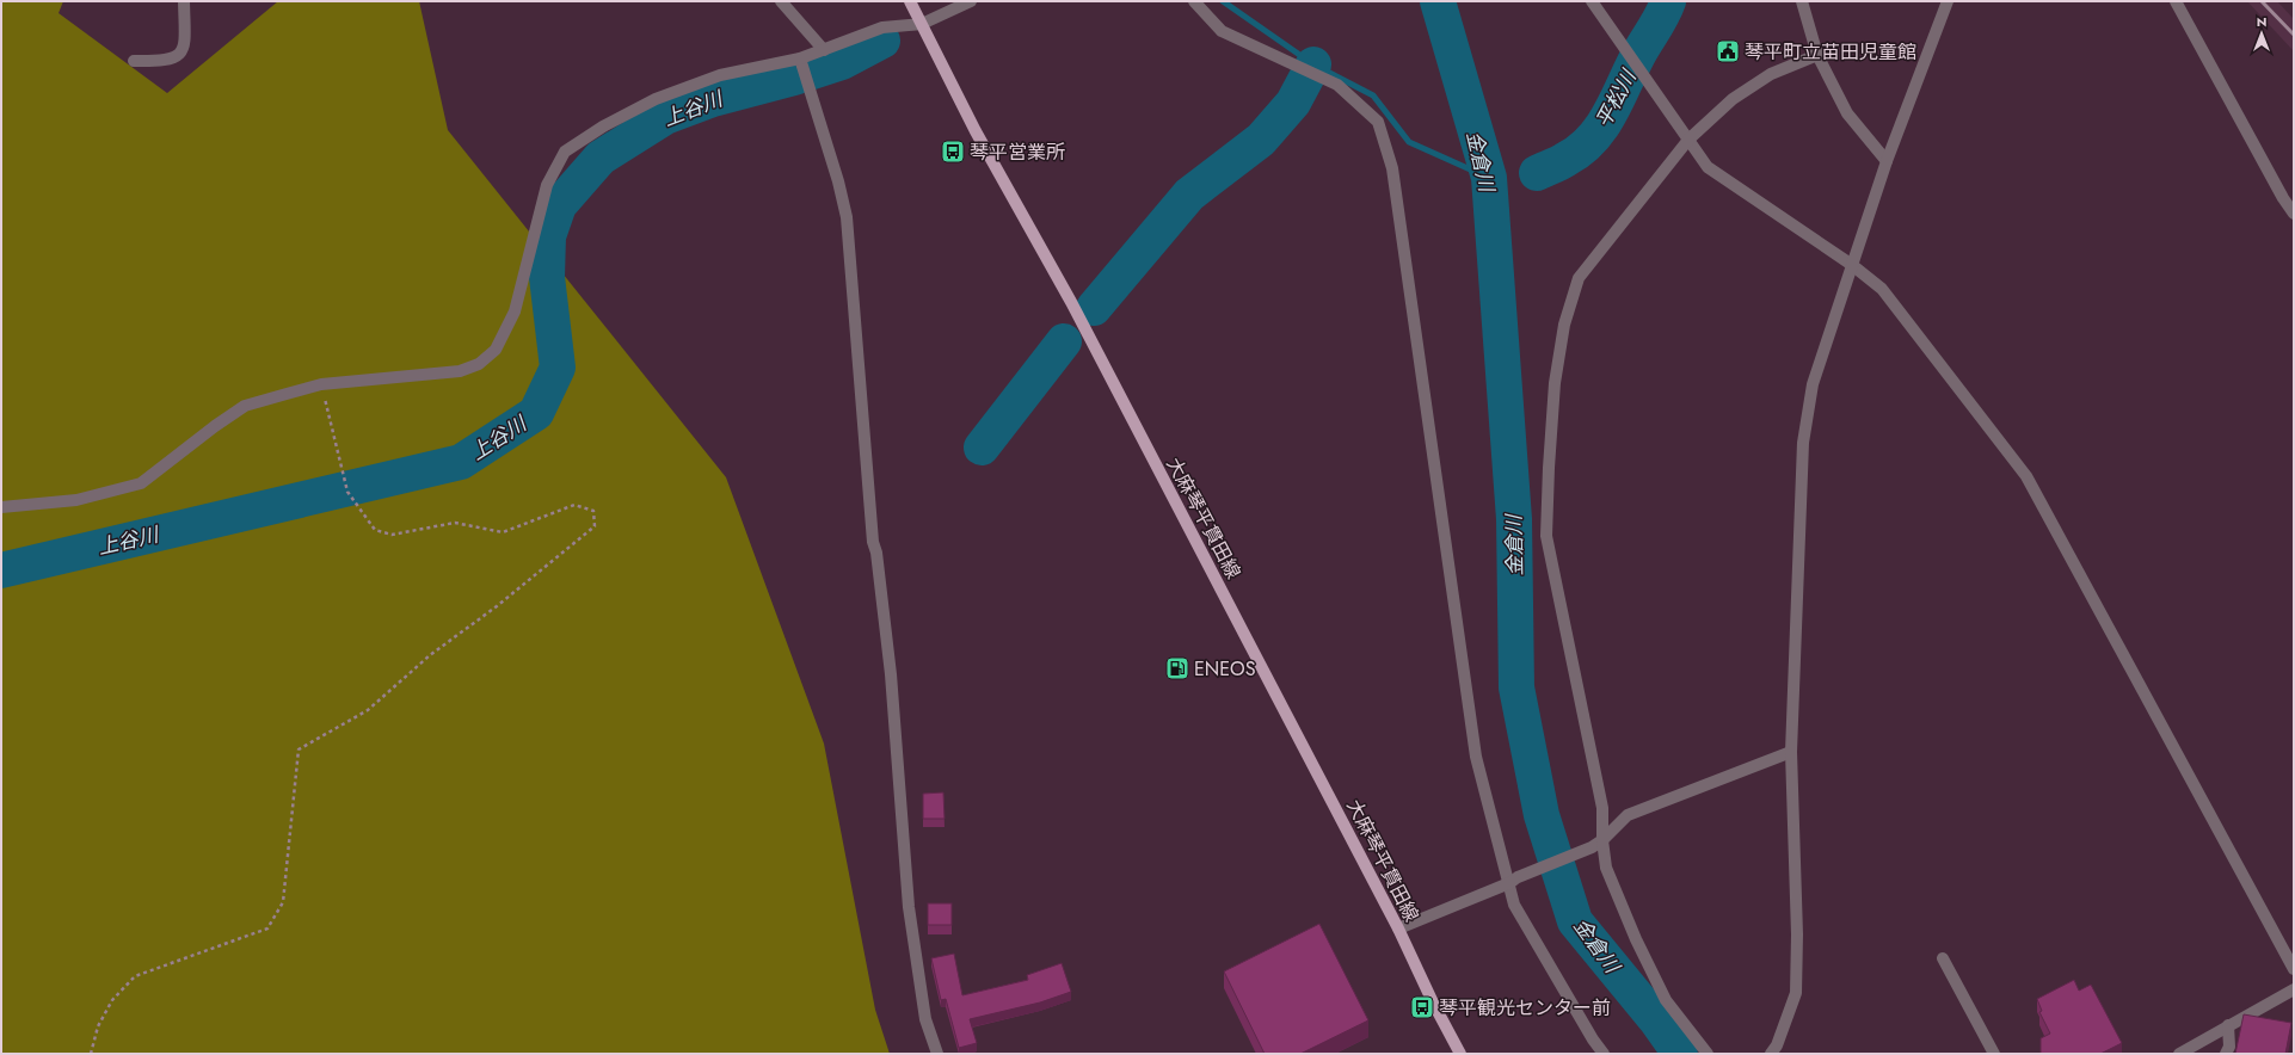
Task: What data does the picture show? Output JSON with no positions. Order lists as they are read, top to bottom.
{
  "streets": {
    "main road": ["大麻琴平貫田線"]
  },
  "water": ["平松川", "上谷川", "金倉川"],
  "places": {
    "public building": ["琴平町立苗田児童館"],
    "bus stop": ["琴平営業所", "琴平観光センター前"],
    "fuel station": ["ENEOS"]
  },
  "north": "top"
}
